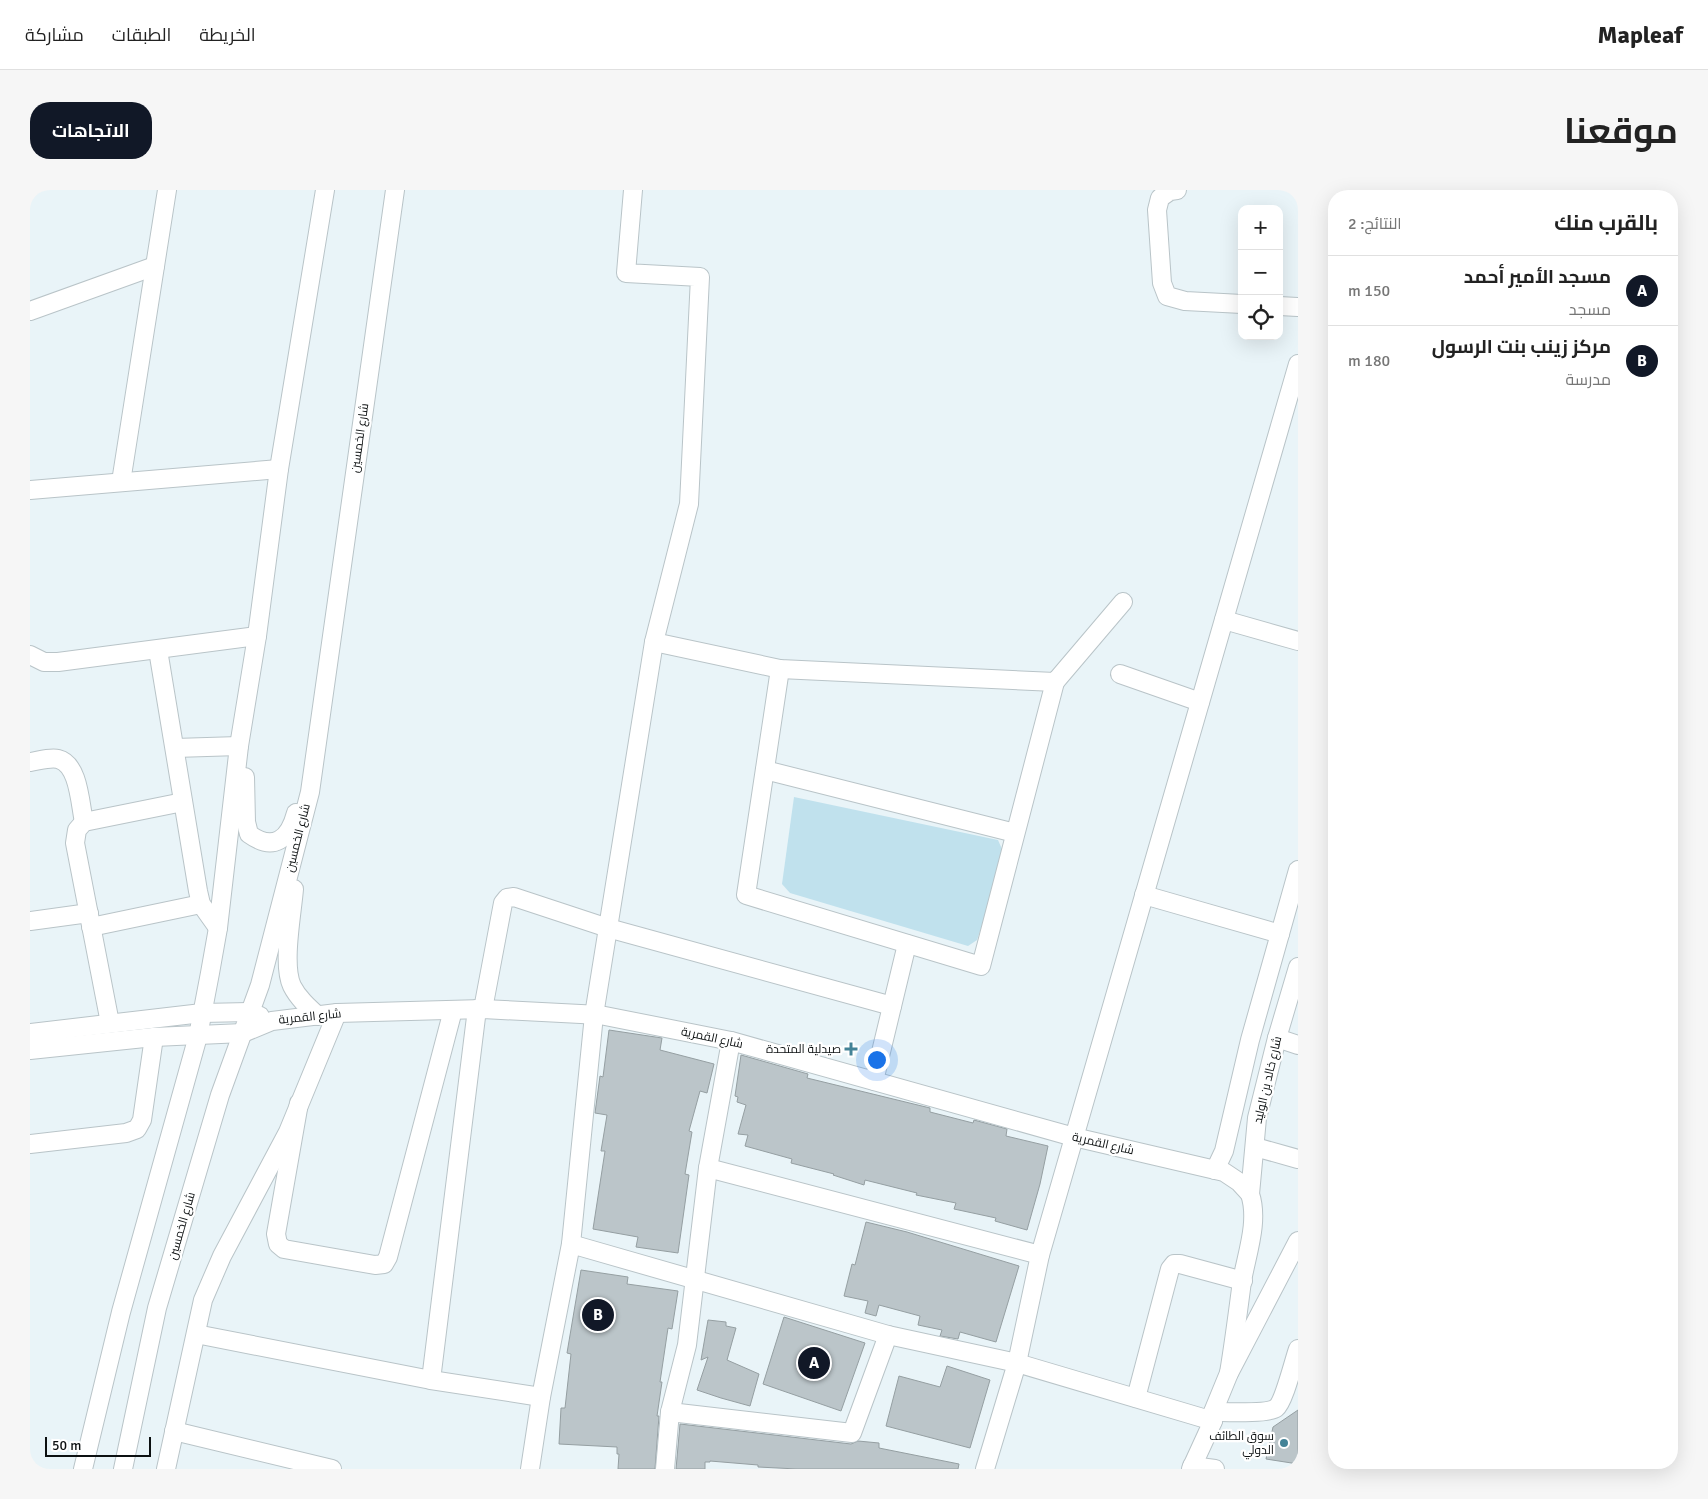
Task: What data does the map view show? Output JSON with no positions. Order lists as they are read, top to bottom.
{
  "streets": {
    "street": ["شارع الخمسين", "شارع القمرية", "شارع خالد بن الوليد"]
  },
  "crossings": [
    ["شارع الخمسين", "شارع القمرية"],
    ["شارع القمرية", "شارع خالد بن الوليد"]
  ],
  "places": {
    "health": ["صيدلية المتحدة"],
    "other": ["سوق الطائف الدولي"]
  },
  "scale_bar": "50 m",
  "page": {
    "header": "Mapleaf",
    "nav": ["الخريطة", "الطبقات", "مشاركة"],
    "title": "موقعنا",
    "buttons": "الاتجاهات",
    "heading": ["بالقرب منك", "النتائج: 2"],
    "map_buttons": ["+", "−"],
    "list": [
      {
        "mark": "A",
        "name": "مسجد الأمير أحمد",
        "note": "مسجد",
        "value": "150 m"
      },
      {
        "mark": "B",
        "name": "مركز زينب بنت الرسول",
        "note": "مدرسة",
        "value": "180 m"
      }
    ],
    "pins": ["B", "A"],
    "scale": "50 m"
  }
}
